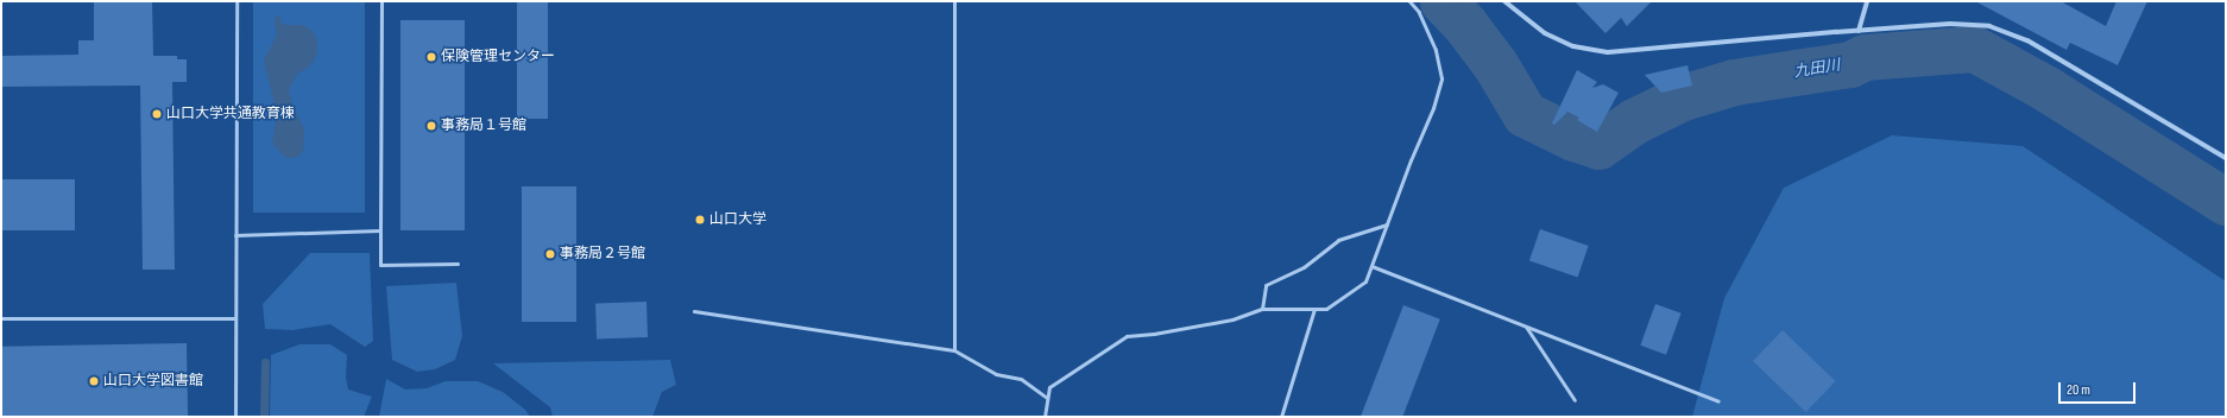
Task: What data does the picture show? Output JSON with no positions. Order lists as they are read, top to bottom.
{
  "water": ["九田川"],
  "places": [
    "保険管理センター",
    "山口大学共通教育棟",
    "事務局１号館",
    "山口大学",
    "事務局２号館",
    "山口大学図書館"
  ],
  "scale_bar": "20 m"
}
